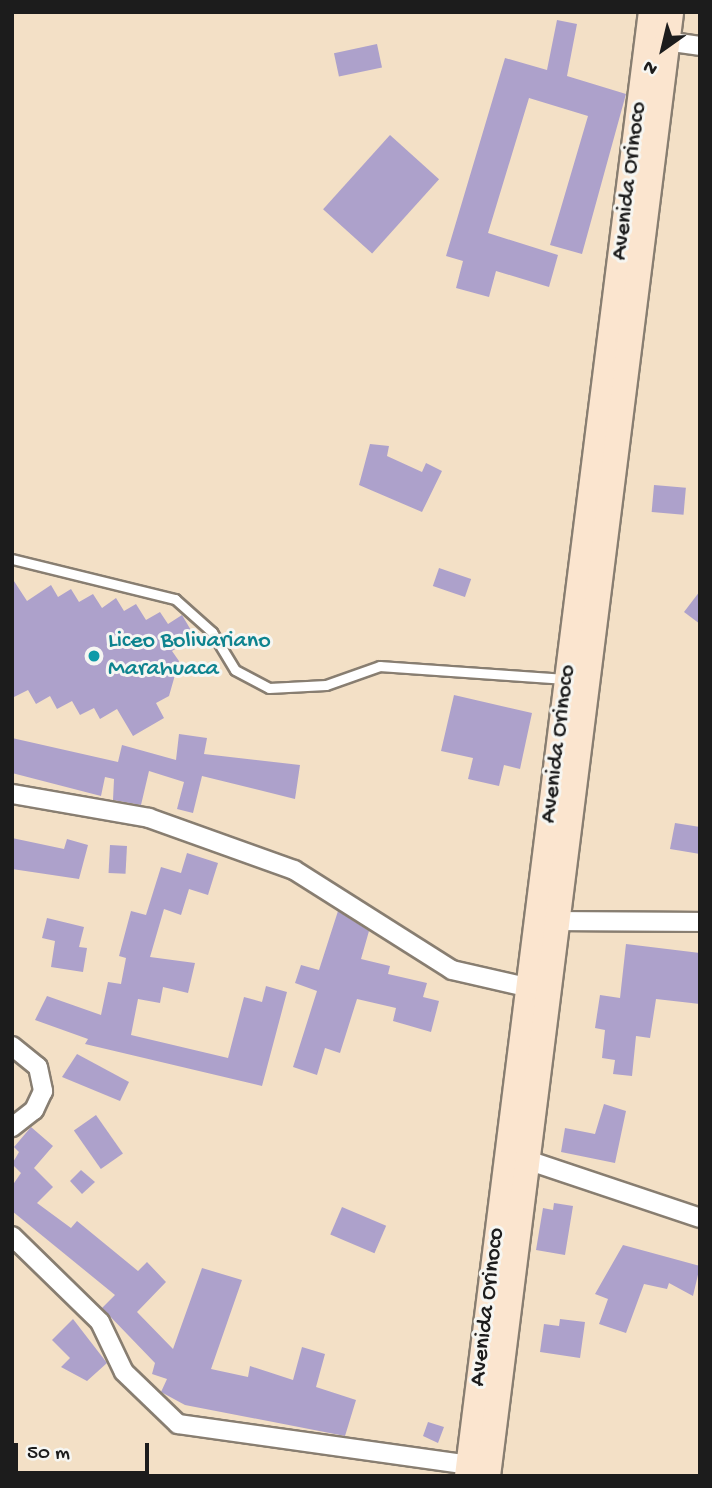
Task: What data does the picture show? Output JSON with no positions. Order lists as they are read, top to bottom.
{
  "streets": {
    "street": ["Avenida Orinoco"]
  },
  "places": ["Liceo Bolivariano Marahuaca"],
  "scale_bar": "50 m",
  "north": "bottom left"
}
